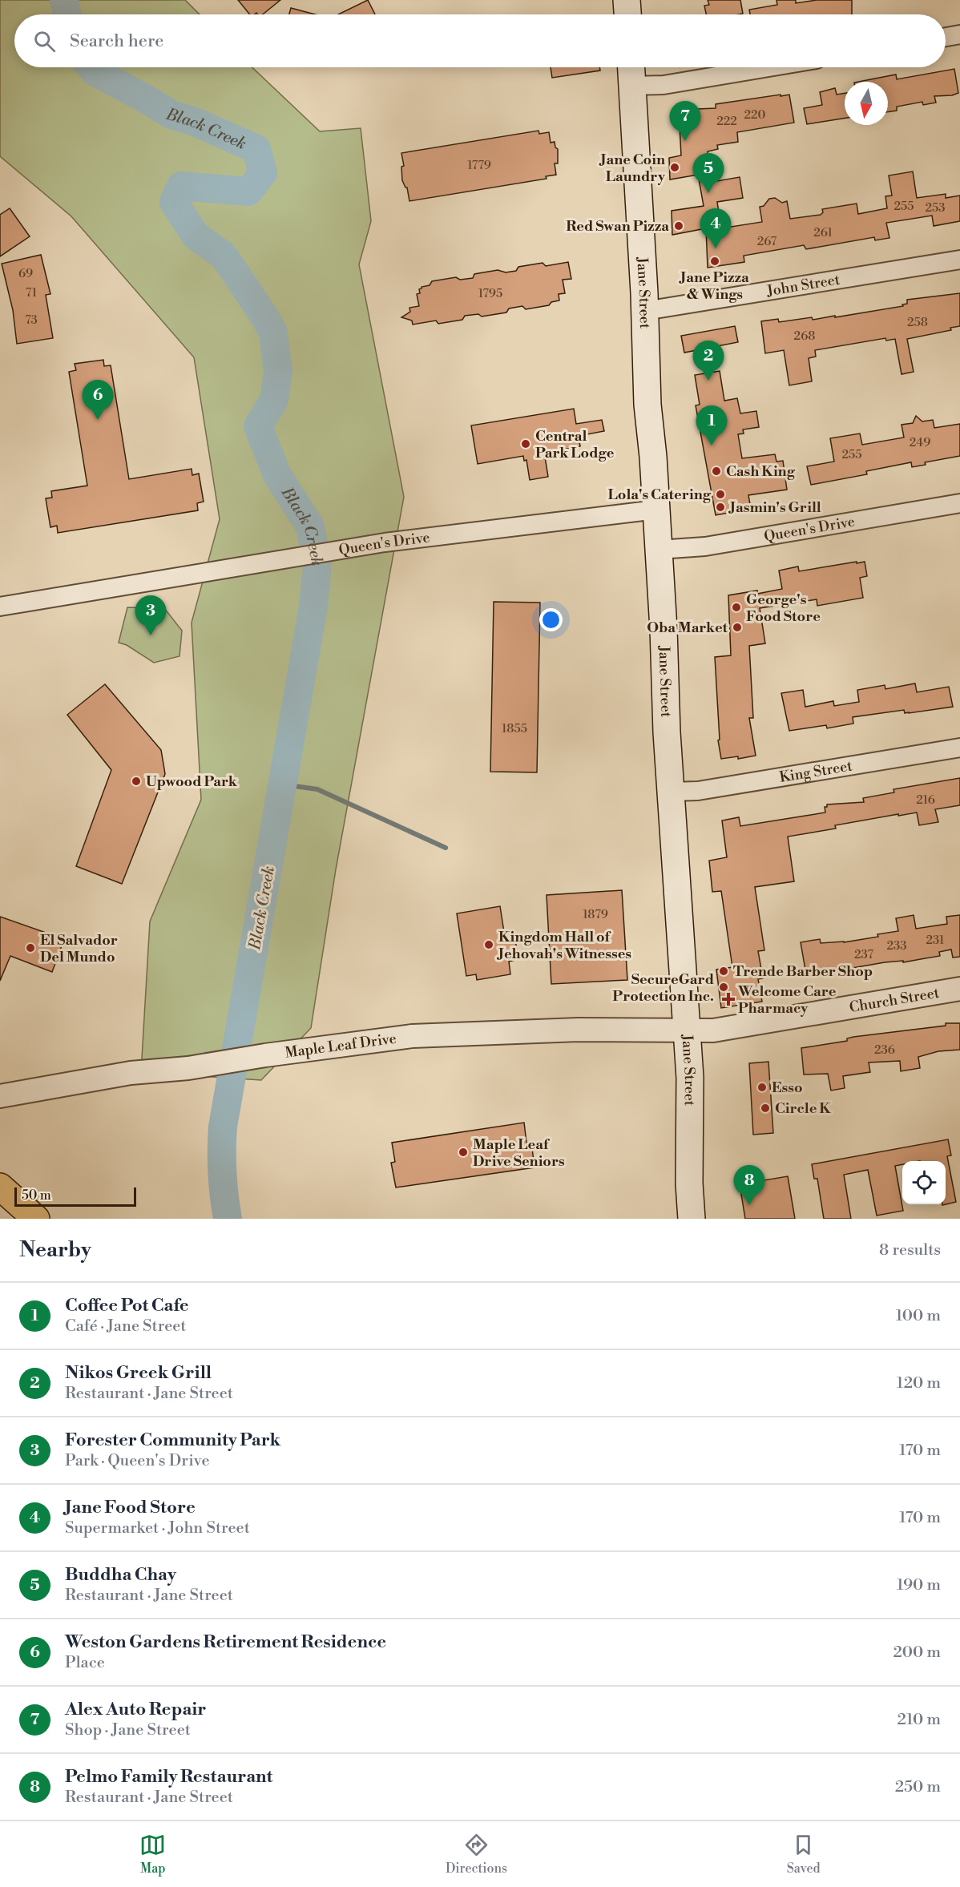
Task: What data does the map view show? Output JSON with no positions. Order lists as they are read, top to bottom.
{
  "streets": {
    "main road": ["Jane Street"],
    "street": [
      "John Street",
      "Queen's Drive",
      "King Street",
      "Church Street",
      "Maple Leaf Drive"
    ]
  },
  "crossings": [
    ["John Street", "Jane Street"],
    ["Jane Street", "Queen's Drive"],
    ["Jane Street", "King Street"],
    ["Jane Street", "Church Street"],
    ["Jane Street", "Maple Leaf Drive"],
    ["Church Street", "Maple Leaf Drive"]
  ],
  "water": ["Black Creek"],
  "places": {
    "other": [
      "Jane Coin Laundry",
      "Red Swan Pizza",
      "Jane Pizza & Wings",
      "Central Park Lodge",
      "Cash King",
      "Lola's Catering",
      "Jasmin's Grill",
      "George's Food Store",
      "Oba Market",
      "Upwood Park",
      "Kingdom Hall of Jehovah's Witnesses",
      "El Salvador Del Mundo",
      "Trende Barber Shop",
      "SecureGard Protection Inc.",
      "Esso",
      "Circle K",
      "Maple Leaf Drive Seniors"
    ],
    "health": ["Welcome Care Pharmacy"]
  },
  "house_numbers": [
    "220",
    "222",
    "1779",
    "255",
    "253",
    "261",
    "267",
    "69",
    "71",
    "1795",
    "73",
    "258",
    "268",
    "249",
    "255",
    "1855",
    "216",
    "1879",
    "231",
    "233",
    "237",
    "236"
  ],
  "scale_bar": "50 m",
  "north": "bottom",
  "page": {
    "search": "Search here",
    "pins": [
      "7",
      "5",
      "4",
      "2",
      "6",
      "1",
      "3",
      "8"
    ],
    "scale": "50 m",
    "heading": ["Nearby", "8 results"],
    "list": [
      {
        "mark": "1",
        "name": "Coffee Pot Cafe",
        "note": "Café · Jane Street",
        "value": "100 m"
      },
      {
        "mark": "2",
        "name": "Nikos Greek Grill",
        "note": "Restaurant · Jane Street",
        "value": "120 m"
      },
      {
        "mark": "3",
        "name": "Forester Community Park",
        "note": "Park · Queen's Drive",
        "value": "170 m"
      },
      {
        "mark": "4",
        "name": "Jane Food Store",
        "note": "Supermarket · John Street",
        "value": "170 m"
      },
      {
        "mark": "5",
        "name": "Buddha Chay",
        "note": "Restaurant · Jane Street",
        "value": "190 m"
      },
      {
        "mark": "6",
        "name": "Weston Gardens Retirement Residence",
        "note": "Place",
        "value": "200 m"
      },
      {
        "mark": "7",
        "name": "Alex Auto Repair",
        "note": "Shop · Jane Street",
        "value": "210 m"
      },
      {
        "mark": "8",
        "name": "Pelmo Family Restaurant",
        "note": "Restaurant · Jane Street",
        "value": "250 m"
      }
    ],
    "nav": ["Map", "Directions", "Saved"]
  }
}
